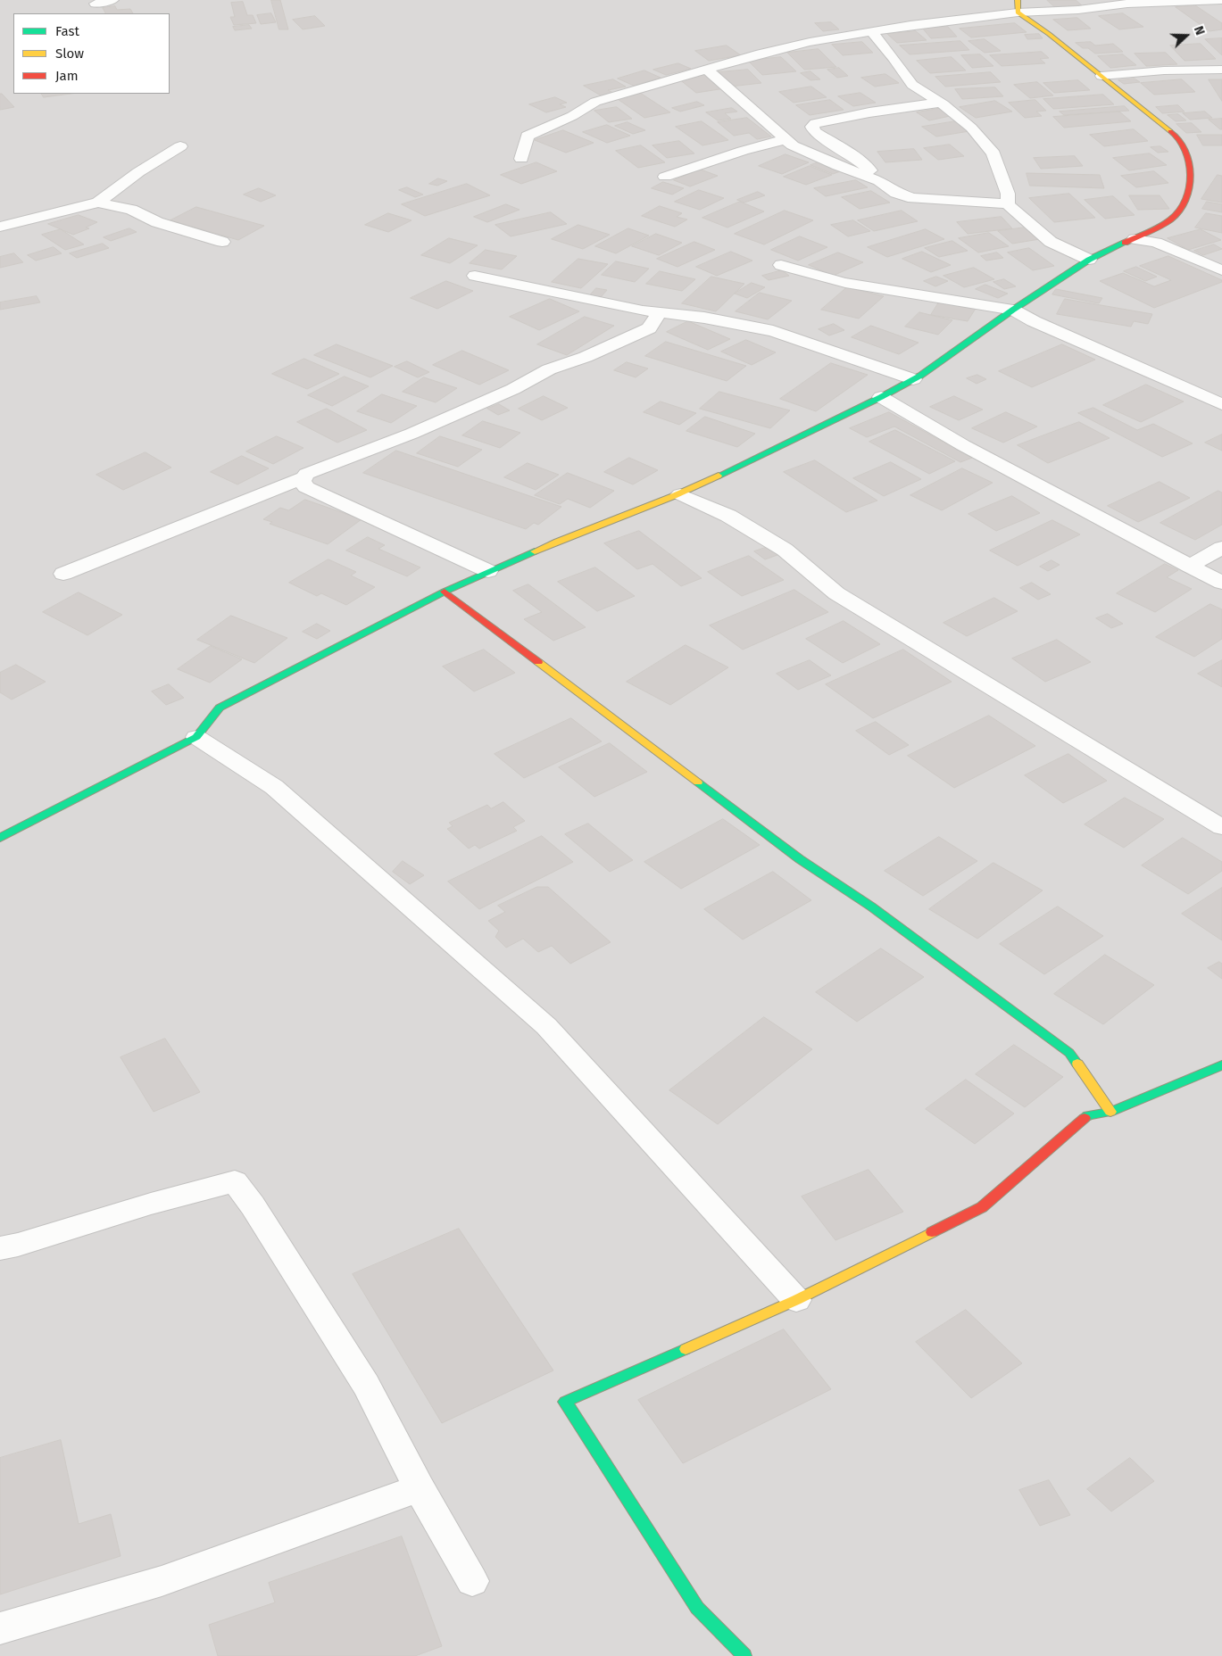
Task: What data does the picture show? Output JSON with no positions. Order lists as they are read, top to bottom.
{
  "legend": ["Fast", "Slow", "Jam"],
  "north": "right"
}
